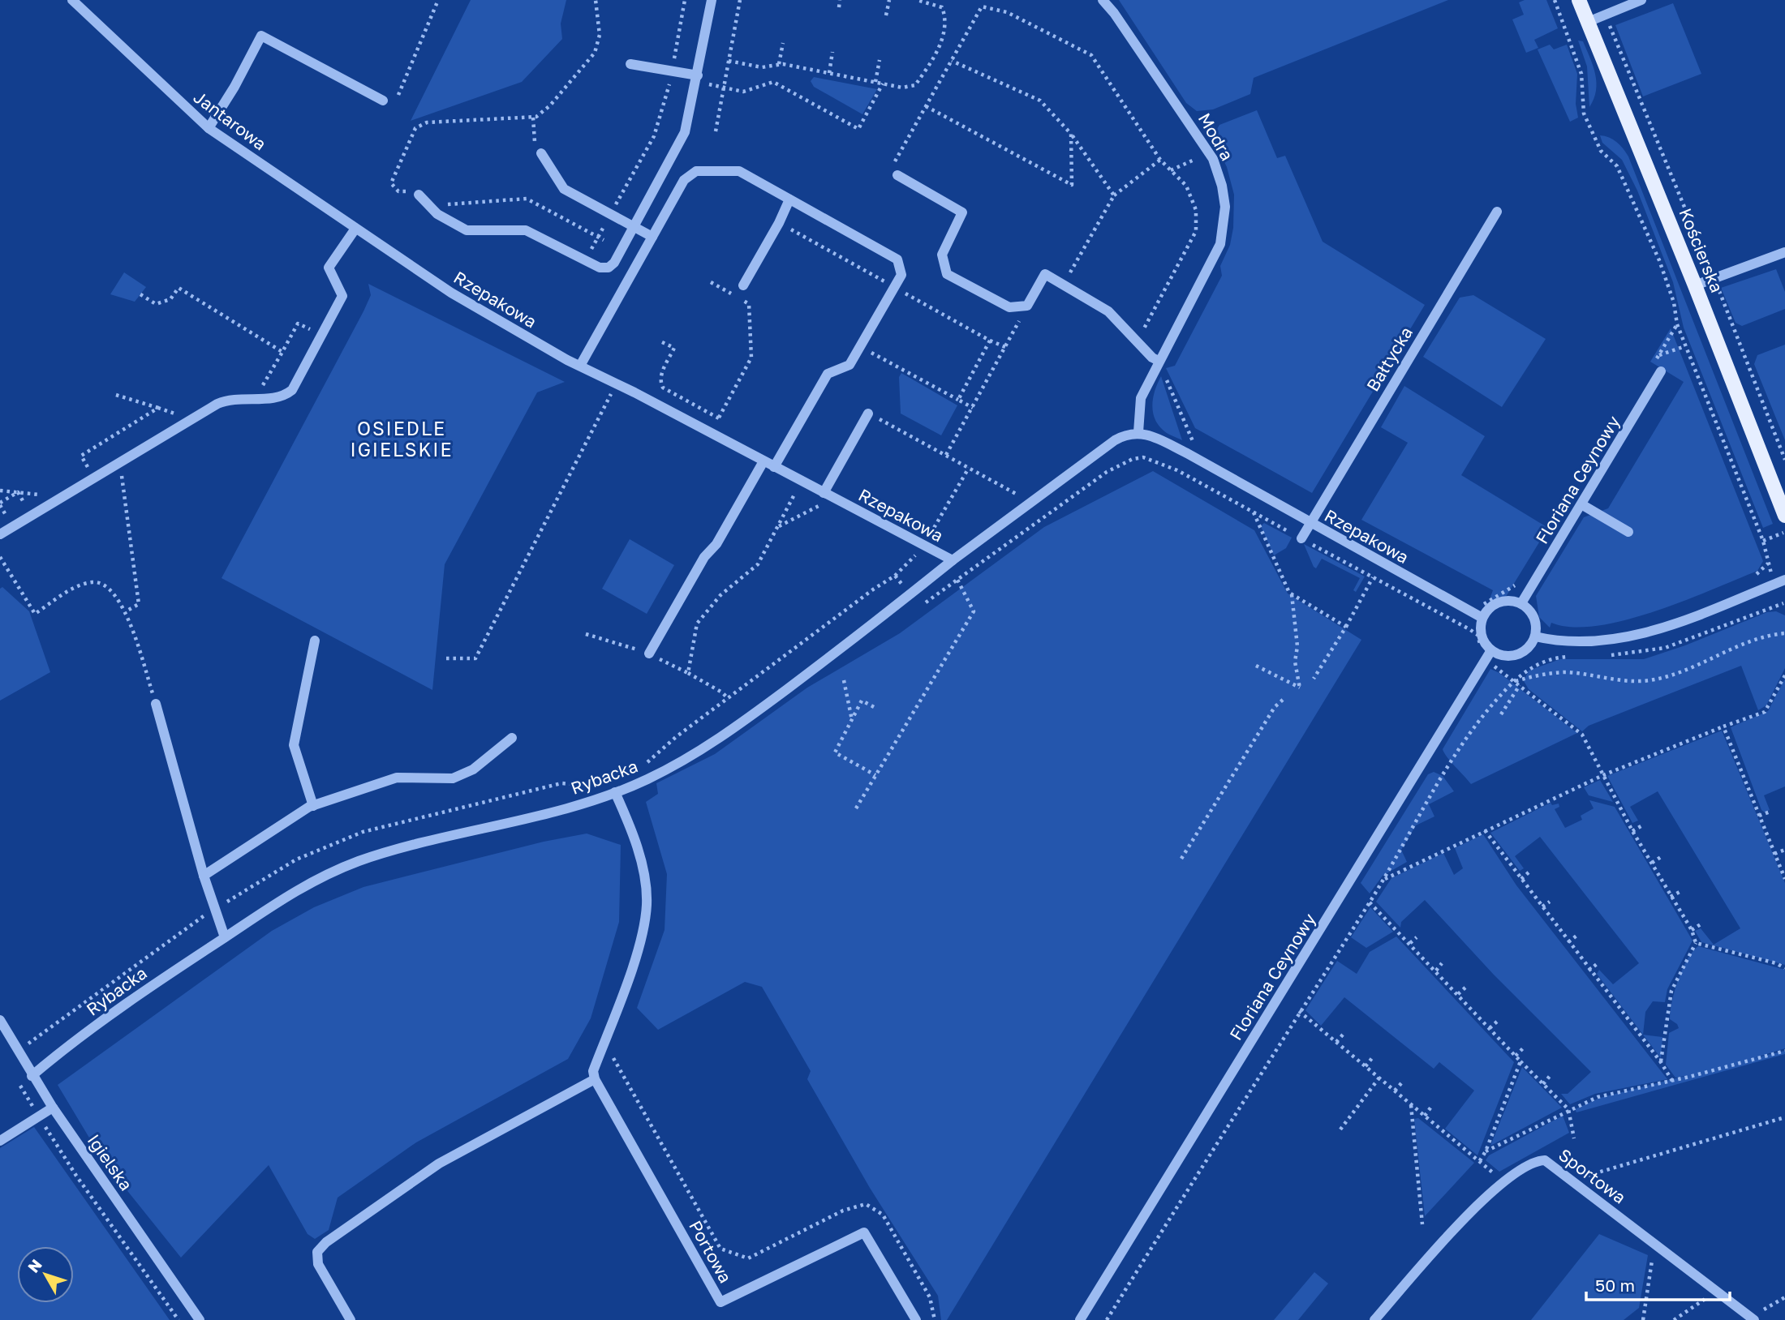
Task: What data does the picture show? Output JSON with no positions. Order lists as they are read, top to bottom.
{
  "streets": {
    "main road": ["Kościerska"],
    "street": [
      "Jantarowa",
      "Modra",
      "Rzepakowa",
      "Bałtycka",
      "Floriana Ceynowy",
      "Rybacka",
      "Igielska",
      "Sportowa",
      "Portowa"
    ]
  },
  "crossings": [
    ["Jantarowa", "Rzepakowa"],
    ["Modra", "Rzepakowa"],
    ["Rzepakowa", "Bałtycka"],
    ["Rzepakowa", "Floriana Ceynowy"],
    ["Rzepakowa", "Rybacka"],
    ["Rybacka", "Igielska"]
  ],
  "districts": ["OSIEDLE IGIELSKIE"],
  "scale_bar": "50 m",
  "north": "top left"
}
